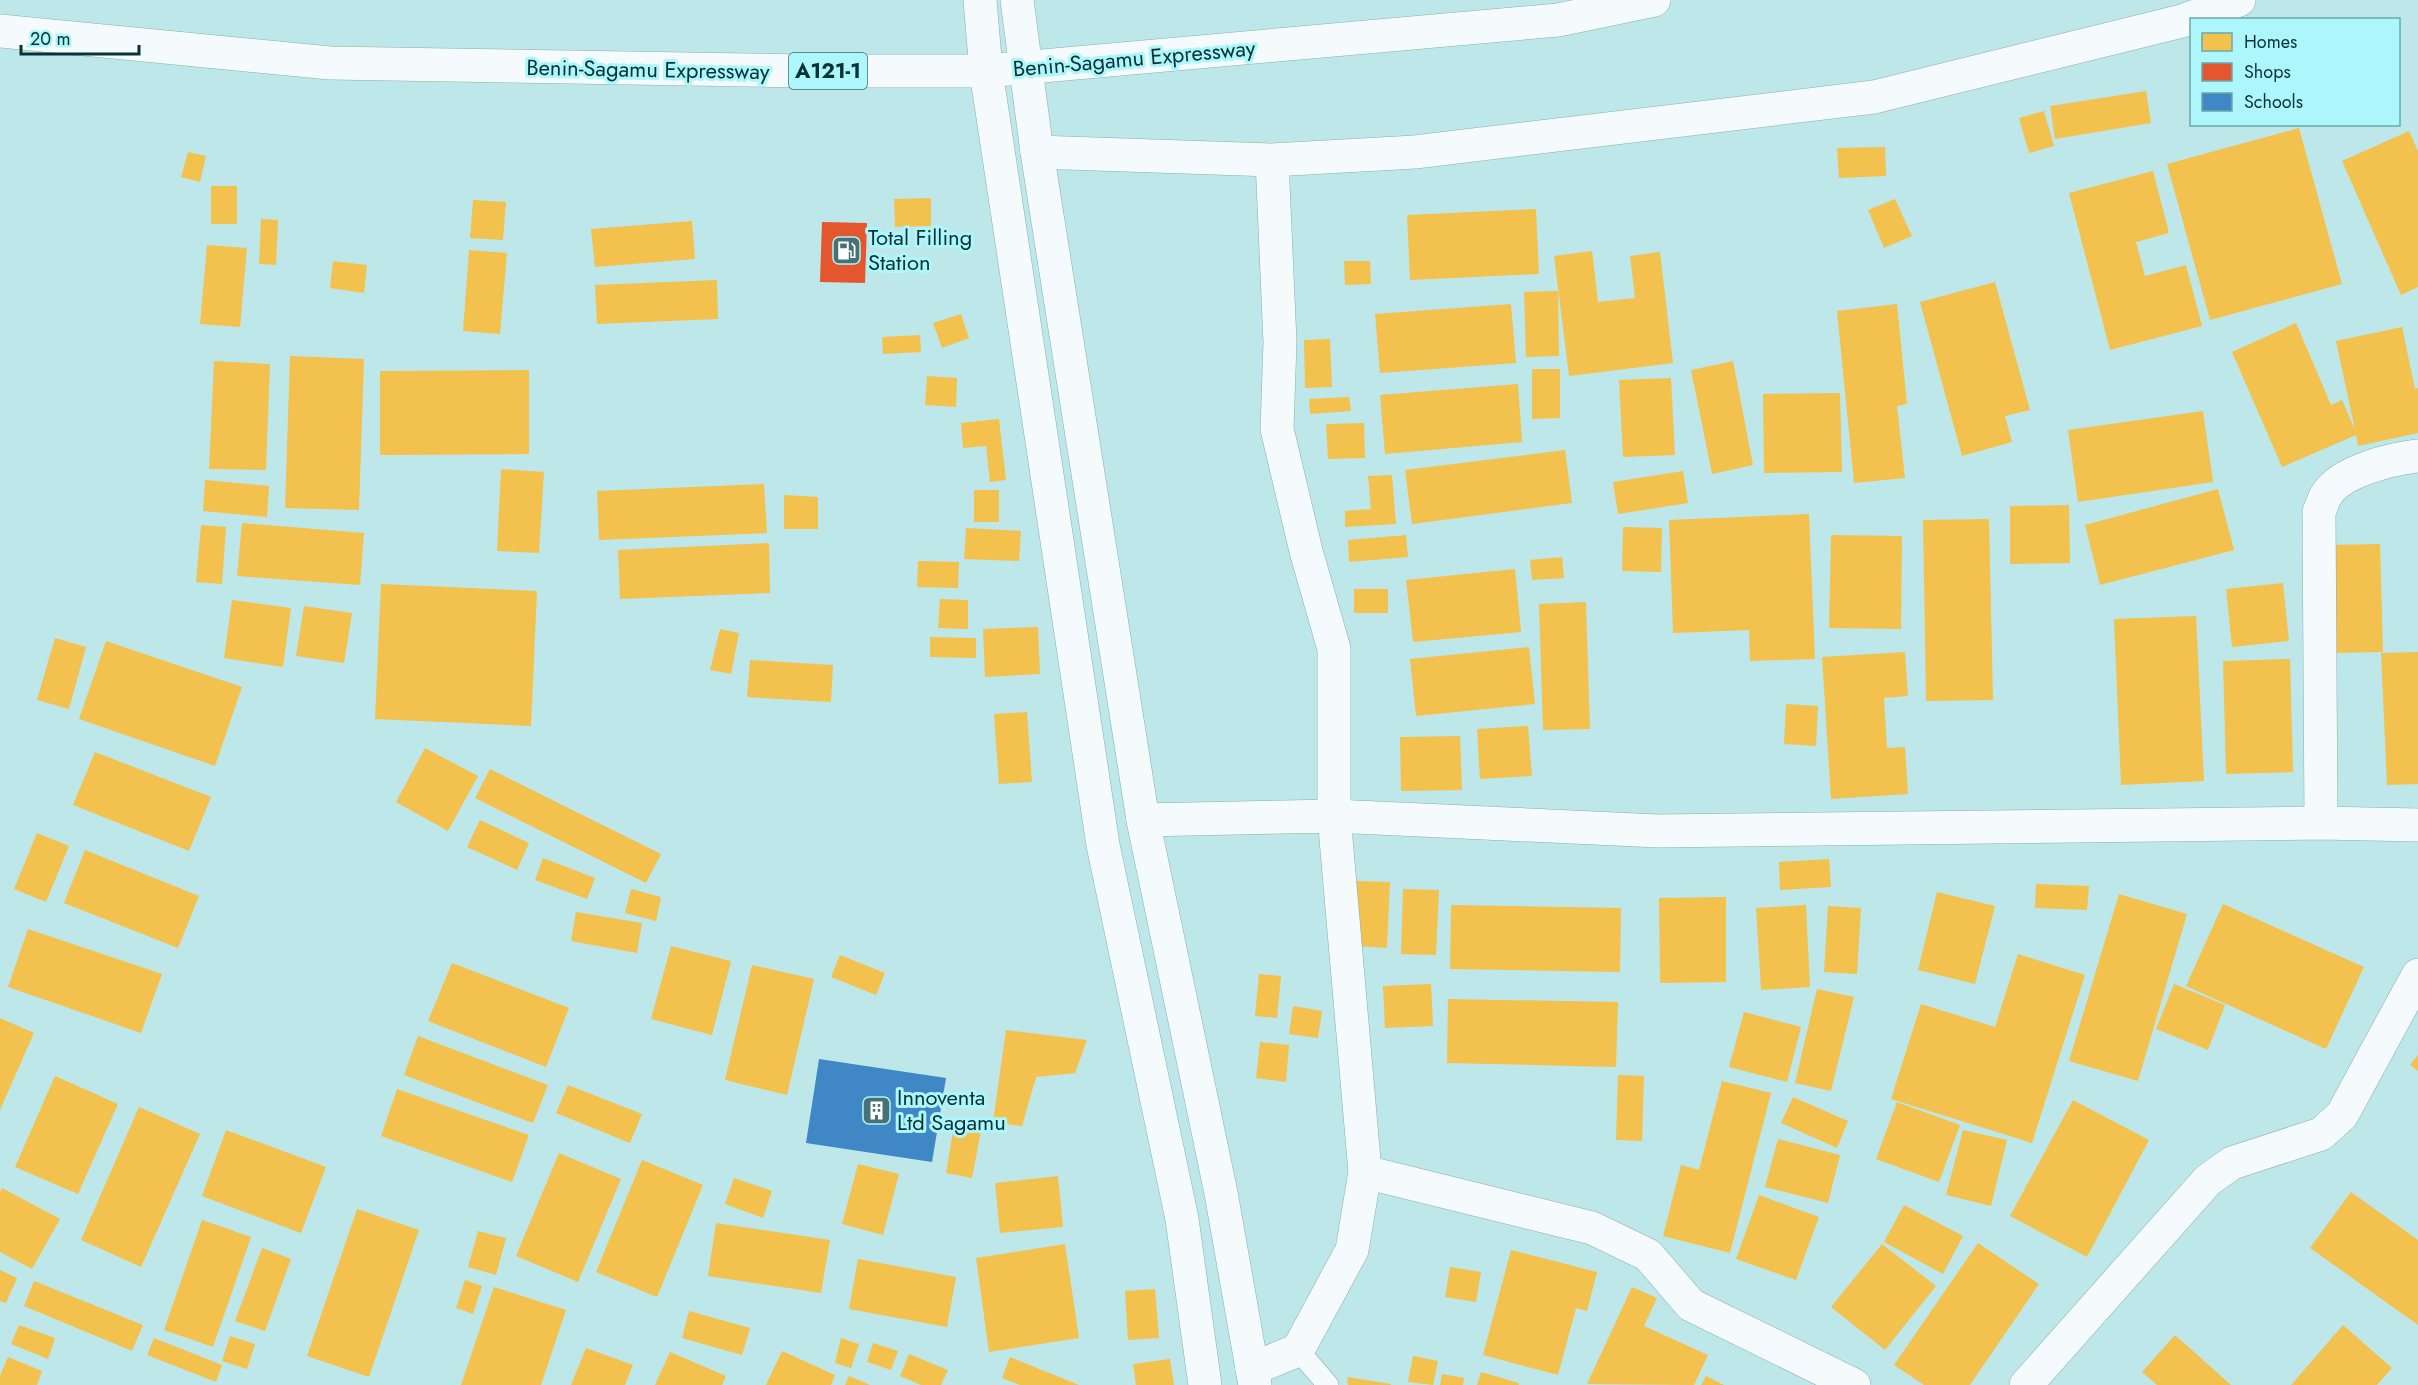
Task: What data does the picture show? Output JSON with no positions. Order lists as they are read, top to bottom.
{
  "streets": {
    "main road": ["Benin-Sagamu Expressway", "A121-1"]
  },
  "places": {
    "fuel station": ["Total Filling Station"],
    "building": ["Innoventa Ltd Sagamu"]
  },
  "legend": ["Homes", "Shops", "Schools"],
  "scale_bar": "20 m"
}
